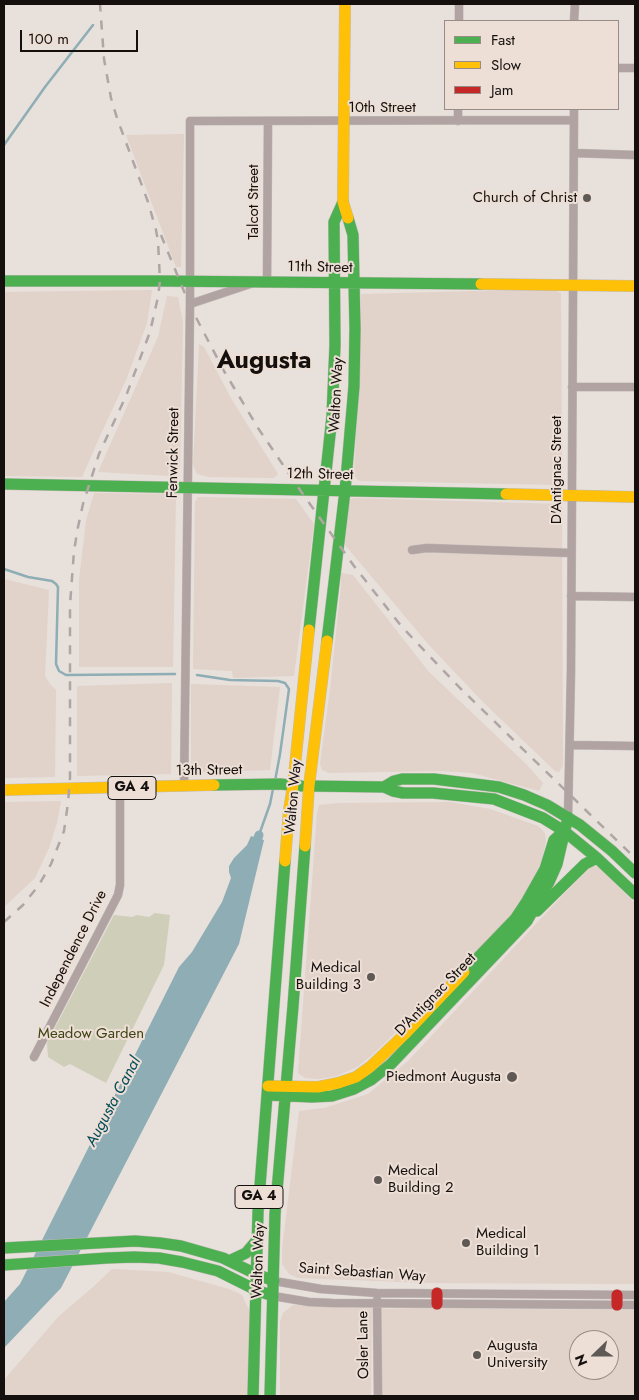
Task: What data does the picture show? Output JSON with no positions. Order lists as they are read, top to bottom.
{
  "streets": {
    "main road": [
      "11th Street",
      "Walton Way",
      "D'Antignac Street",
      "12th Street",
      "13th Street",
      "GA 4",
      "Saint Sebastian Way"
    ],
    "street": [
      "10th Street",
      "Talcot Street",
      "Fenwick Street",
      "Independence Drive",
      "Osler Lane"
    ]
  },
  "crossings": [
    ["10th Street", "Talcot Street"],
    ["10th Street", "Walton Way"],
    ["10th Street", "Fenwick Street"],
    ["10th Street", "D'Antignac Street"],
    ["Talcot Street", "11th Street"],
    ["11th Street", "Walton Way"],
    ["11th Street", "Fenwick Street"],
    ["11th Street", "D'Antignac Street"],
    ["Walton Way", "D'Antignac Street"],
    ["Walton Way", "12th Street"],
    ["Walton Way", "13th Street"],
    ["Walton Way", "Saint Sebastian Way"],
    ["Fenwick Street", "12th Street"],
    ["Fenwick Street", "13th Street"],
    ["D'Antignac Street", "12th Street"],
    ["D'Antignac Street", "13th Street"],
    ["13th Street", "Independence Drive"],
    ["Saint Sebastian Way", "Osler Lane"]
  ],
  "districts": ["Augusta"],
  "water": ["Augusta Canal"],
  "parks": ["Meadow Garden"],
  "places": [
    "Church of Christ",
    "Medical Building 3",
    "Piedmont Augusta",
    "Medical Building 2",
    "Medical Building 1",
    "Augusta University"
  ],
  "legend": ["Fast", "Slow", "Jam"],
  "scale_bar": "100 m",
  "north": "left"
}
